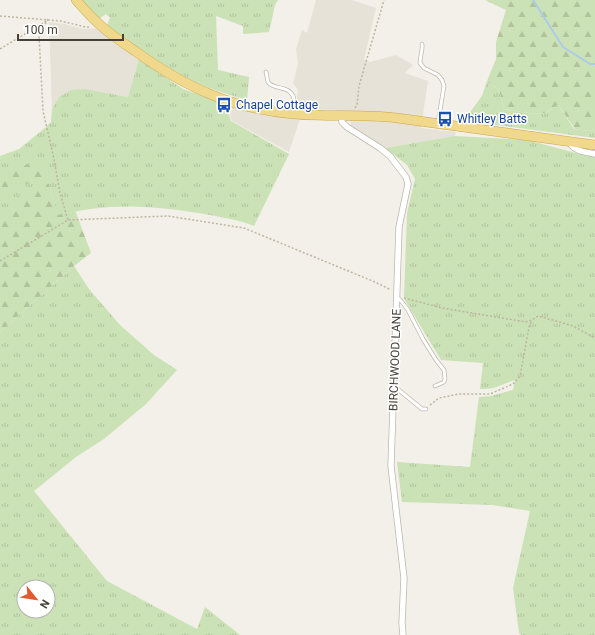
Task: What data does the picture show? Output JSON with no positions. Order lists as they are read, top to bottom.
{
  "streets": {
    "street": ["BIRCHWOOD LANE"]
  },
  "places": {
    "bus stop": ["Chapel Cottage", "Whitley Batts"]
  },
  "scale_bar": "100 m",
  "north": "bottom right"
}
